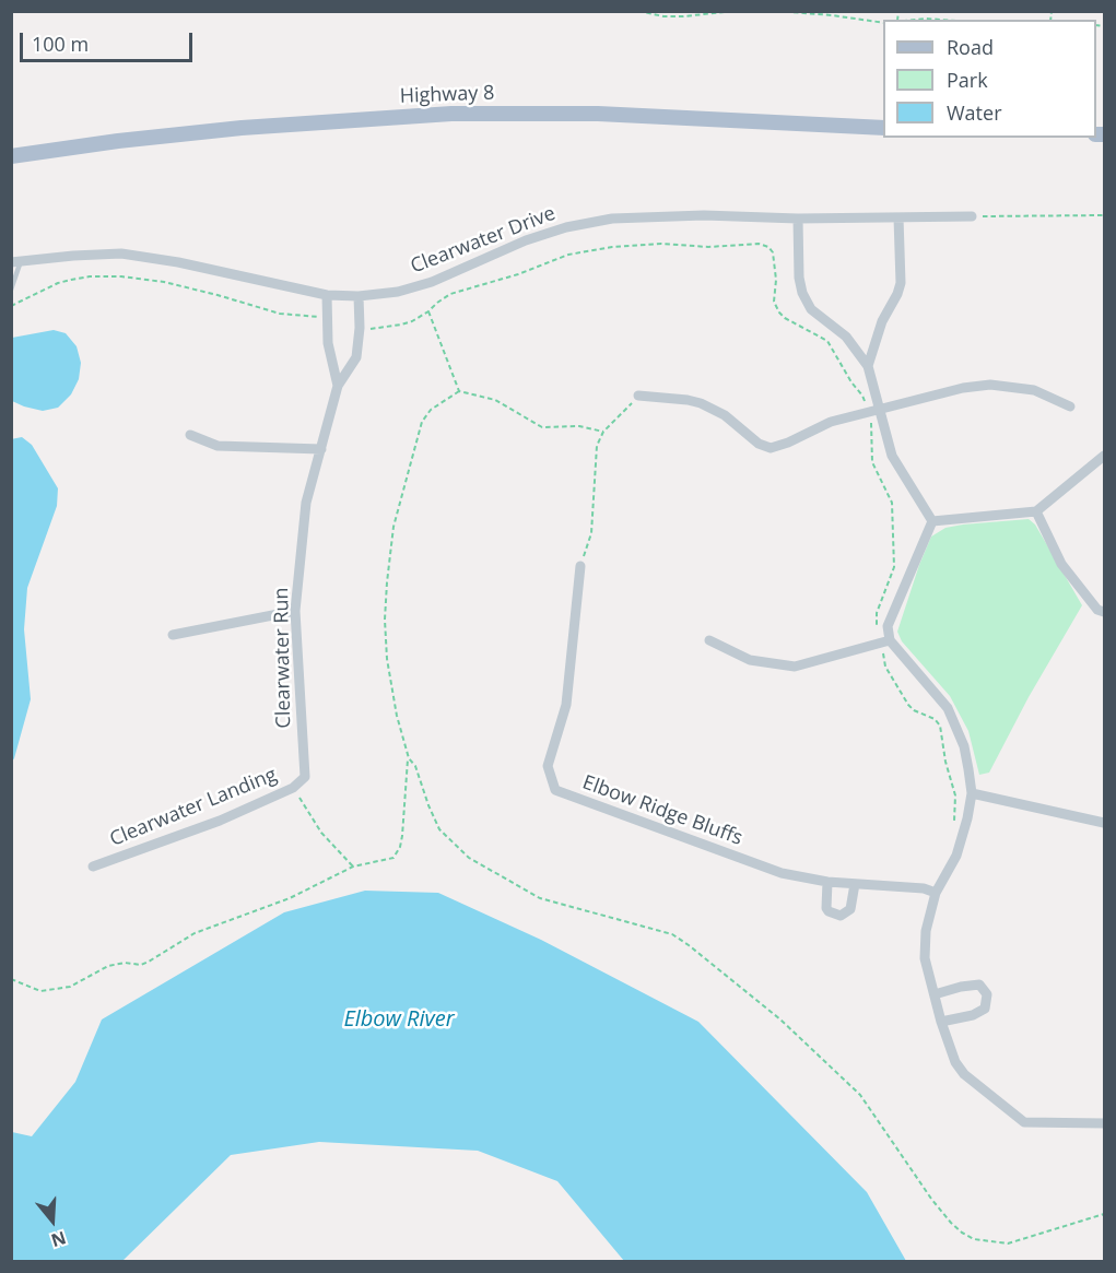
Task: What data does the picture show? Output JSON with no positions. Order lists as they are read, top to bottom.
{
  "streets": {
    "main road": ["Highway 8"],
    "street": [
      "Clearwater Drive",
      "Clearwater Run",
      "Clearwater Landing",
      "Elbow Ridge Bluffs"
    ]
  },
  "crossings": [
    ["Clearwater Drive", "Clearwater Run"],
    ["Clearwater Run", "Clearwater Landing"]
  ],
  "water": ["Elbow River"],
  "legend": ["Road", "Park", "Water"],
  "scale_bar": "100 m",
  "north": "bottom"
}
